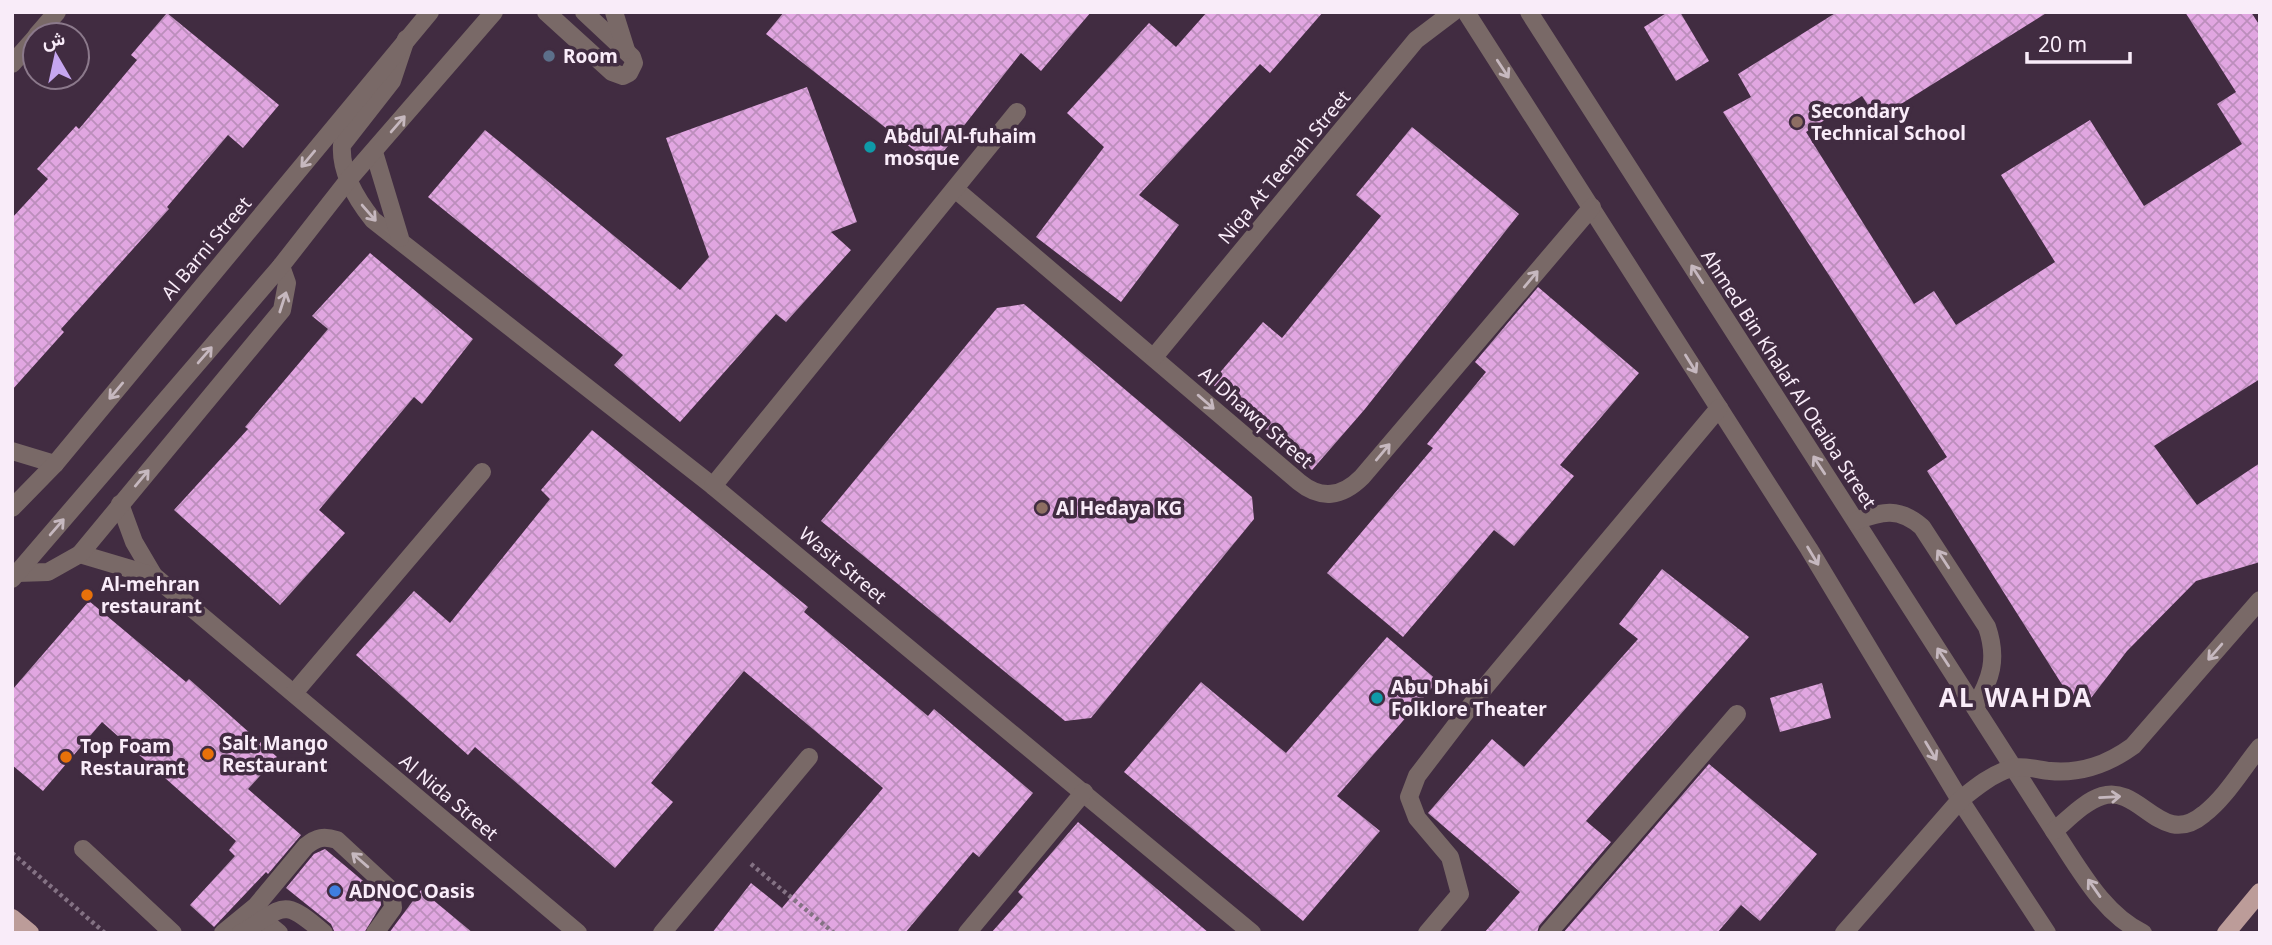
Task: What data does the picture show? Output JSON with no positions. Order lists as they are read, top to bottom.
{
  "streets": {
    "street": [
      "Niqa At Teenah Street",
      "Al Barni Street",
      "Ahmed Bin Khalaf Al Otaiba Street",
      "Al Dhawq Street",
      "Wasit Street",
      "Al Nida Street"
    ]
  },
  "crossings": [
    ["Niqa At Teenah Street", "Al Dhawq Street"],
    ["Al Barni Street", "Wasit Street"]
  ],
  "districts": ["AL WAHDA"],
  "places": [
    "Room",
    "Secondary Technical School",
    "Abdul Al-fuhaim mosque",
    "Al Hedaya KG",
    "Al-mehran restaurant",
    "Abu Dhabi Folklore Theater",
    "Salt Mango Restaurant",
    "Top Foam Restaurant",
    "ADNOC Oasis"
  ],
  "scale_bar": "20 m",
  "north": "top"
}
